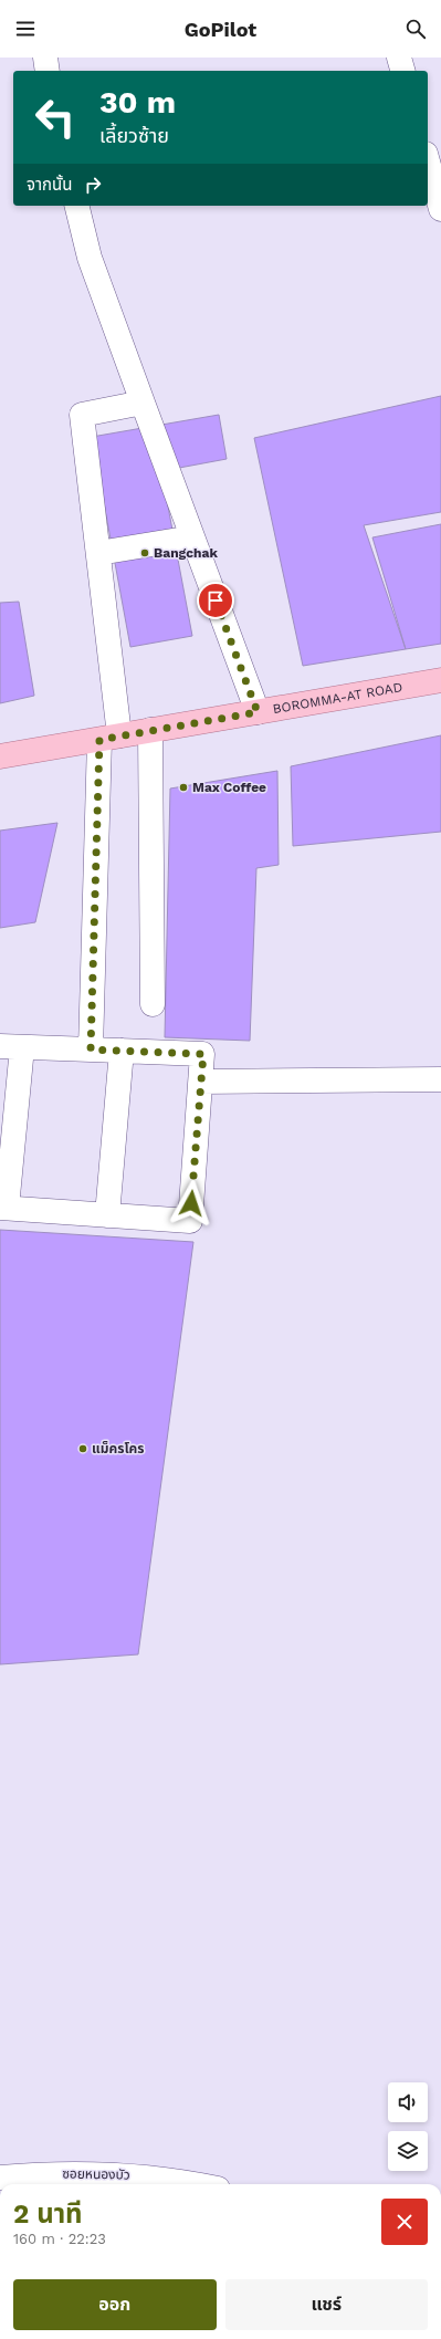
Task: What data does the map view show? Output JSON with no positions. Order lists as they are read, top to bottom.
{
  "streets": {
    "main road": ["BOROMMA-AT ROAD"],
    "street": ["ซอยหนองบัว"]
  },
  "places": ["Bangchak", "Max Coffee", "แม็ครโคร"],
  "page": {
    "header": "GoPilot",
    "turn": ["30 m", "เลี้ยวซ้าย"],
    "then": "จากนั้น",
    "heading": ["2 นาที", "160 m · 22:23"],
    "buttons": ["ออก", "แชร์"]
  }
}
